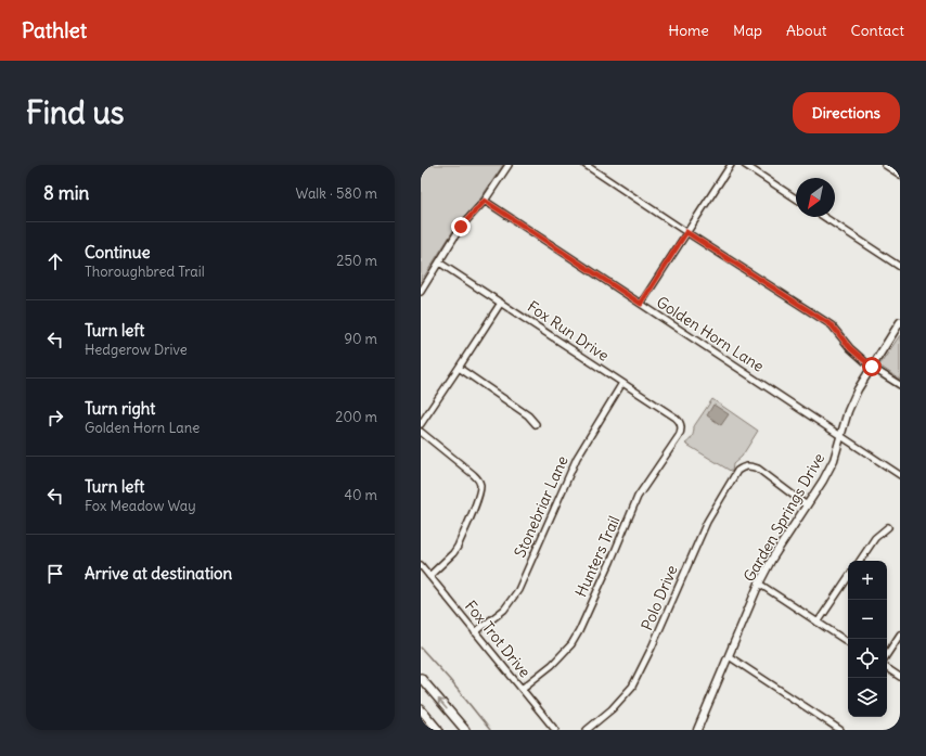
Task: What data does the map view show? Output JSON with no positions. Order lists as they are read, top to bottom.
{
  "streets": {
    "street": [
      "Fox Run Drive",
      "Golden Horn Lane",
      "Stonebriar Lane",
      "Garden Springs Drive",
      "Hunters Trail",
      "Polo Drive",
      "Fox Trot Drive"
    ]
  },
  "crossings": [
    ["Fox Run Drive", "Stonebriar Lane"],
    ["Fox Run Drive", "Hunters Trail"],
    ["Golden Horn Lane", "Garden Springs Drive"],
    ["Stonebriar Lane", "Fox Trot Drive"],
    ["Garden Springs Drive", "Polo Drive"],
    ["Hunters Trail", "Fox Trot Drive"]
  ],
  "north": "bottom left",
  "page": {
    "header": "Pathlet",
    "nav": [
      "Home",
      "Map",
      "About",
      "Contact"
    ],
    "buttons": "Directions",
    "title": "Find us",
    "heading": ["8 min", "Walk · 580 m"],
    "list": [
      ["Continue", "Thoroughbred Trail", "250 m"],
      ["Turn left", "Hedgerow Drive", "90 m"],
      ["Turn right", "Golden Horn Lane", "200 m"],
      ["Turn left", "Fox Meadow Way", "40 m"],
      "Arrive at destination"
    ],
    "map_buttons": ["+", "−"]
  }
}
